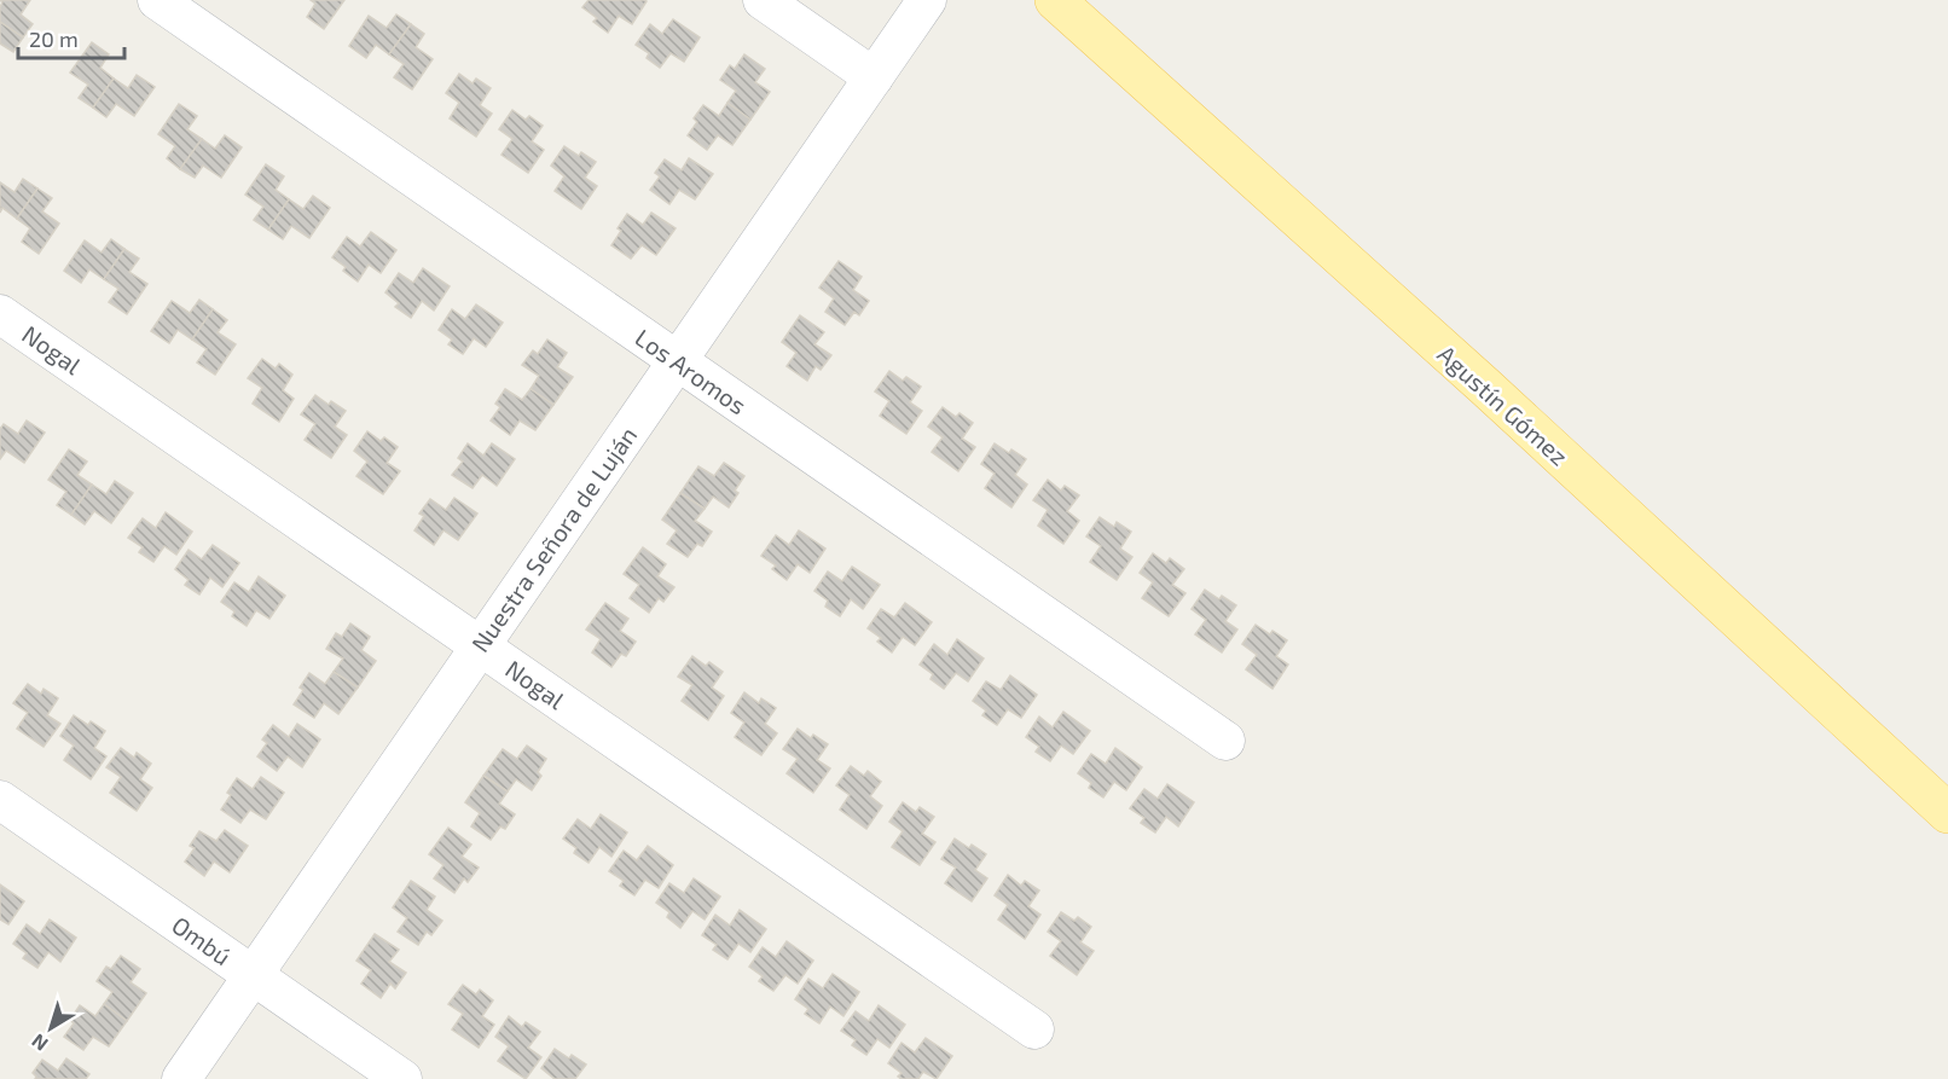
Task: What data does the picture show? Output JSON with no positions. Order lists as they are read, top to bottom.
{
  "streets": {
    "main road": ["Agustín Gómez"],
    "street": [
      "Nogal",
      "Los Aromos",
      "Nuestra Señora de Luján",
      "Ombú"
    ]
  },
  "crossings": [
    ["Nogal", "Nuestra Señora de Luján"],
    ["Los Aromos", "Nuestra Señora de Luján"],
    ["Nuestra Señora de Luján", "Ombú"]
  ],
  "scale_bar": "20 m",
  "north": "bottom left"
}
